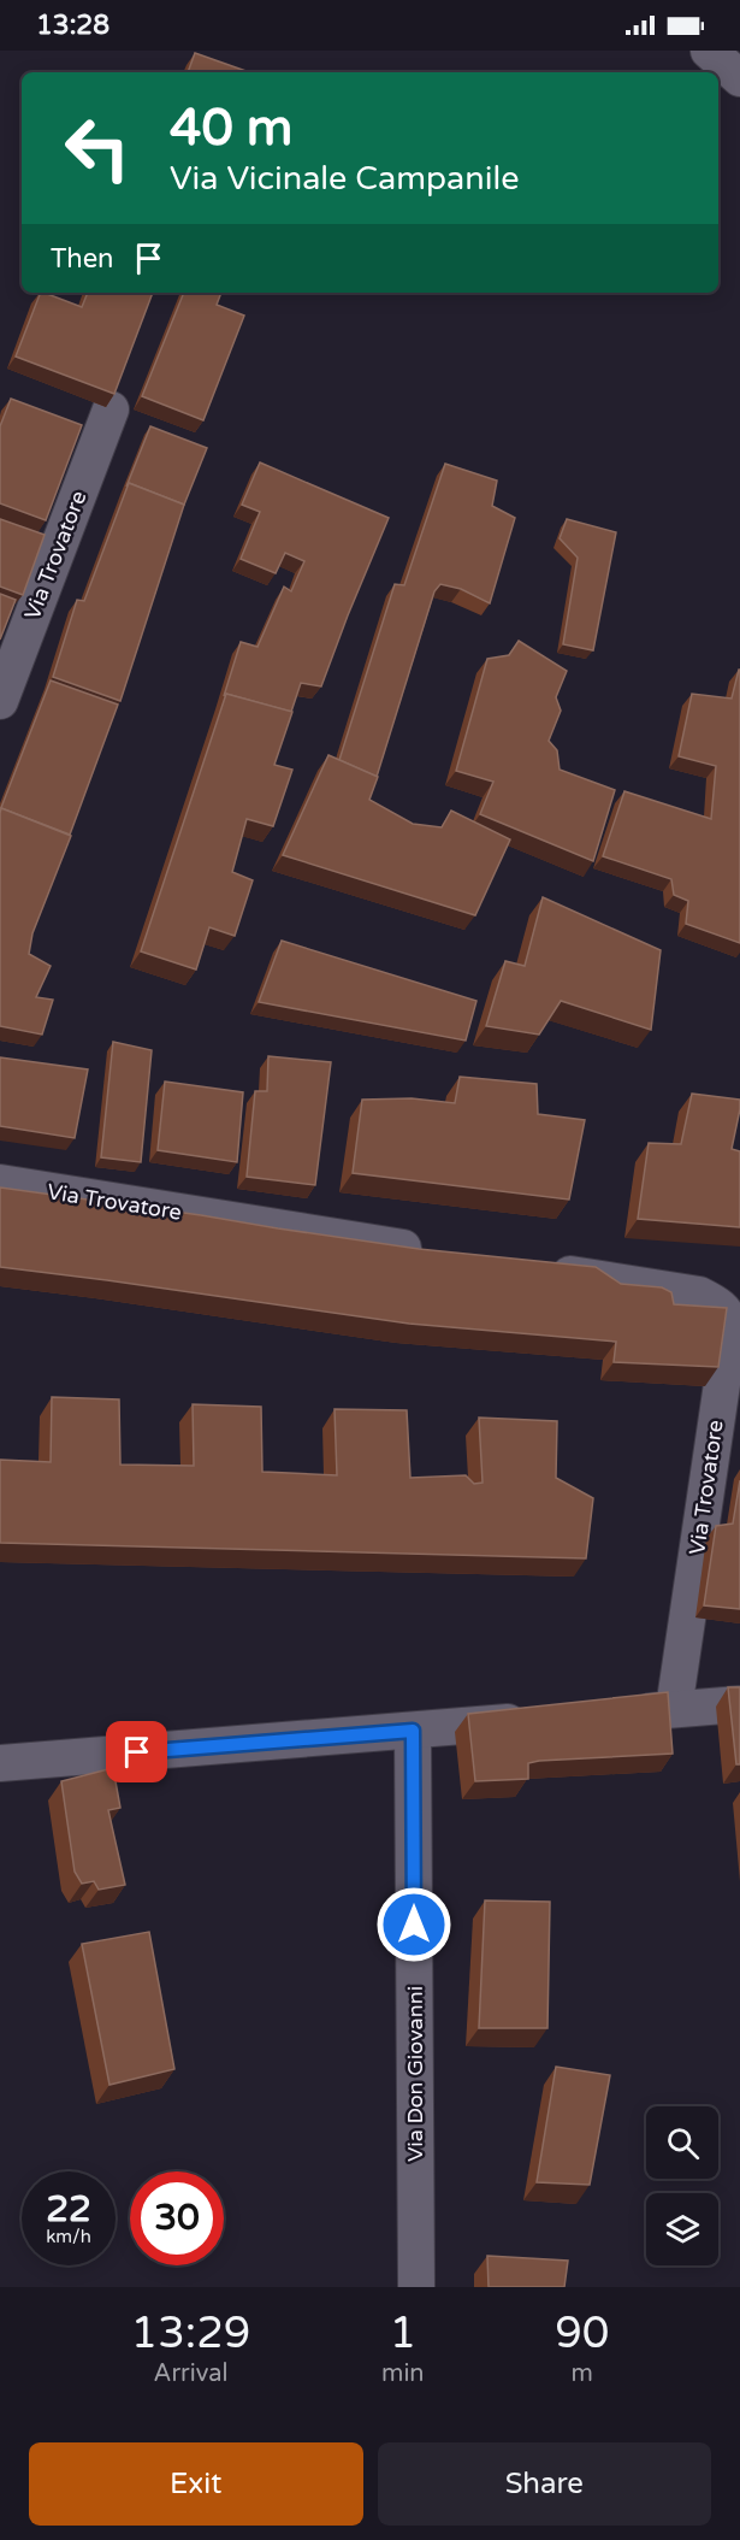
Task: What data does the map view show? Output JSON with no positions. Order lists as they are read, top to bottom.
{
  "streets": {
    "street": ["Via Trovatore", "Via Don Giovanni"]
  },
  "page": {
    "status": "13:28",
    "turn": ["40 m", "Via Vicinale Campanile"],
    "then": "Then",
    "speed": "22 km/h",
    "limit": "30",
    "eta": [
      "13:29",
      "Arrival",
      "1",
      "min",
      "90",
      "m"
    ],
    "buttons": ["Exit", "Share"]
  }
}
